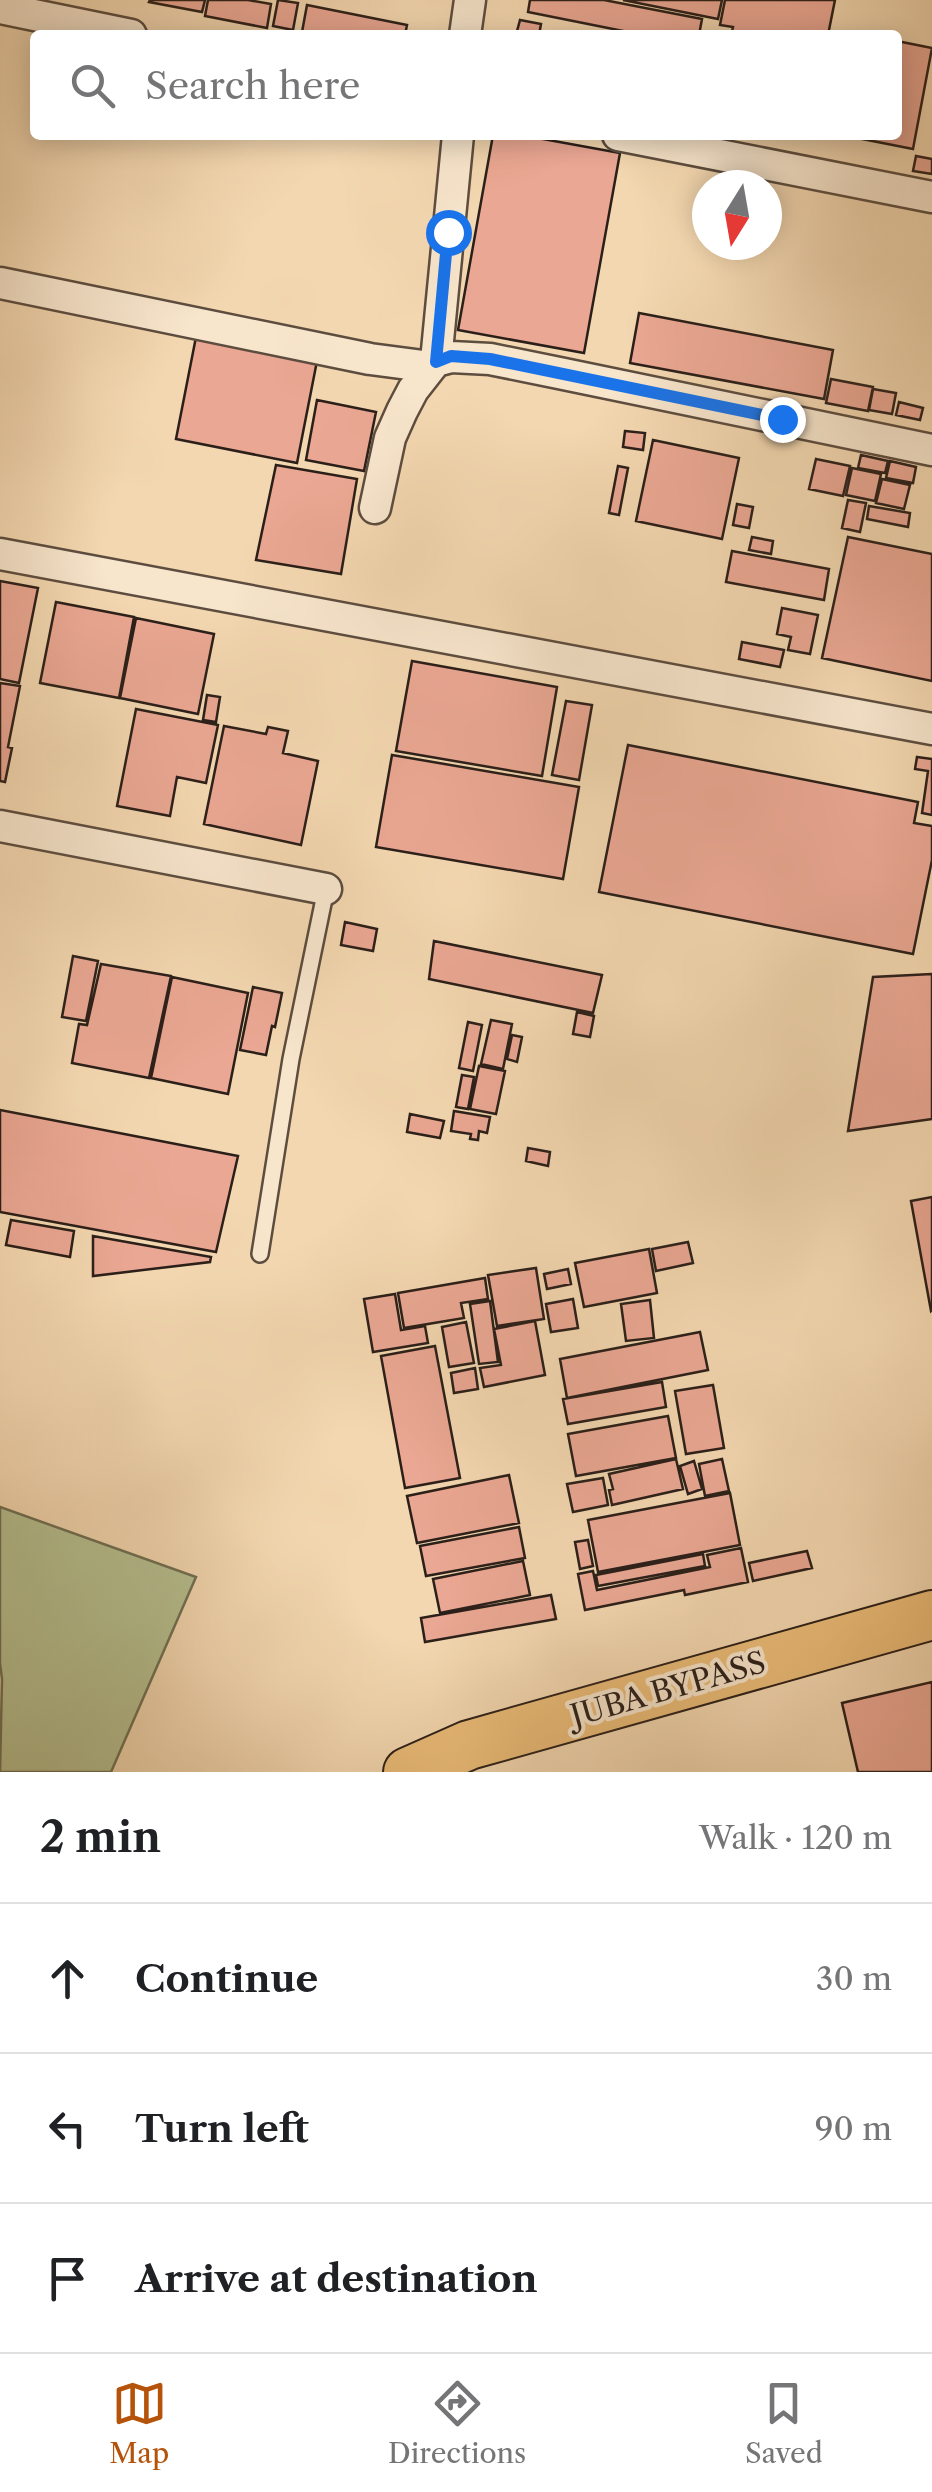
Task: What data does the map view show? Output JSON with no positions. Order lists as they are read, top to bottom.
{
  "streets": {
    "main road": ["JUBA BYPASS"]
  },
  "north": "bottom",
  "page": {
    "search": "Search here",
    "heading": ["2 min", "Walk · 120 m"],
    "list": [
      ["Continue", "30 m"],
      ["Turn left", "90 m"],
      "Arrive at destination"
    ],
    "nav": ["Map", "Directions", "Saved"]
  }
}
